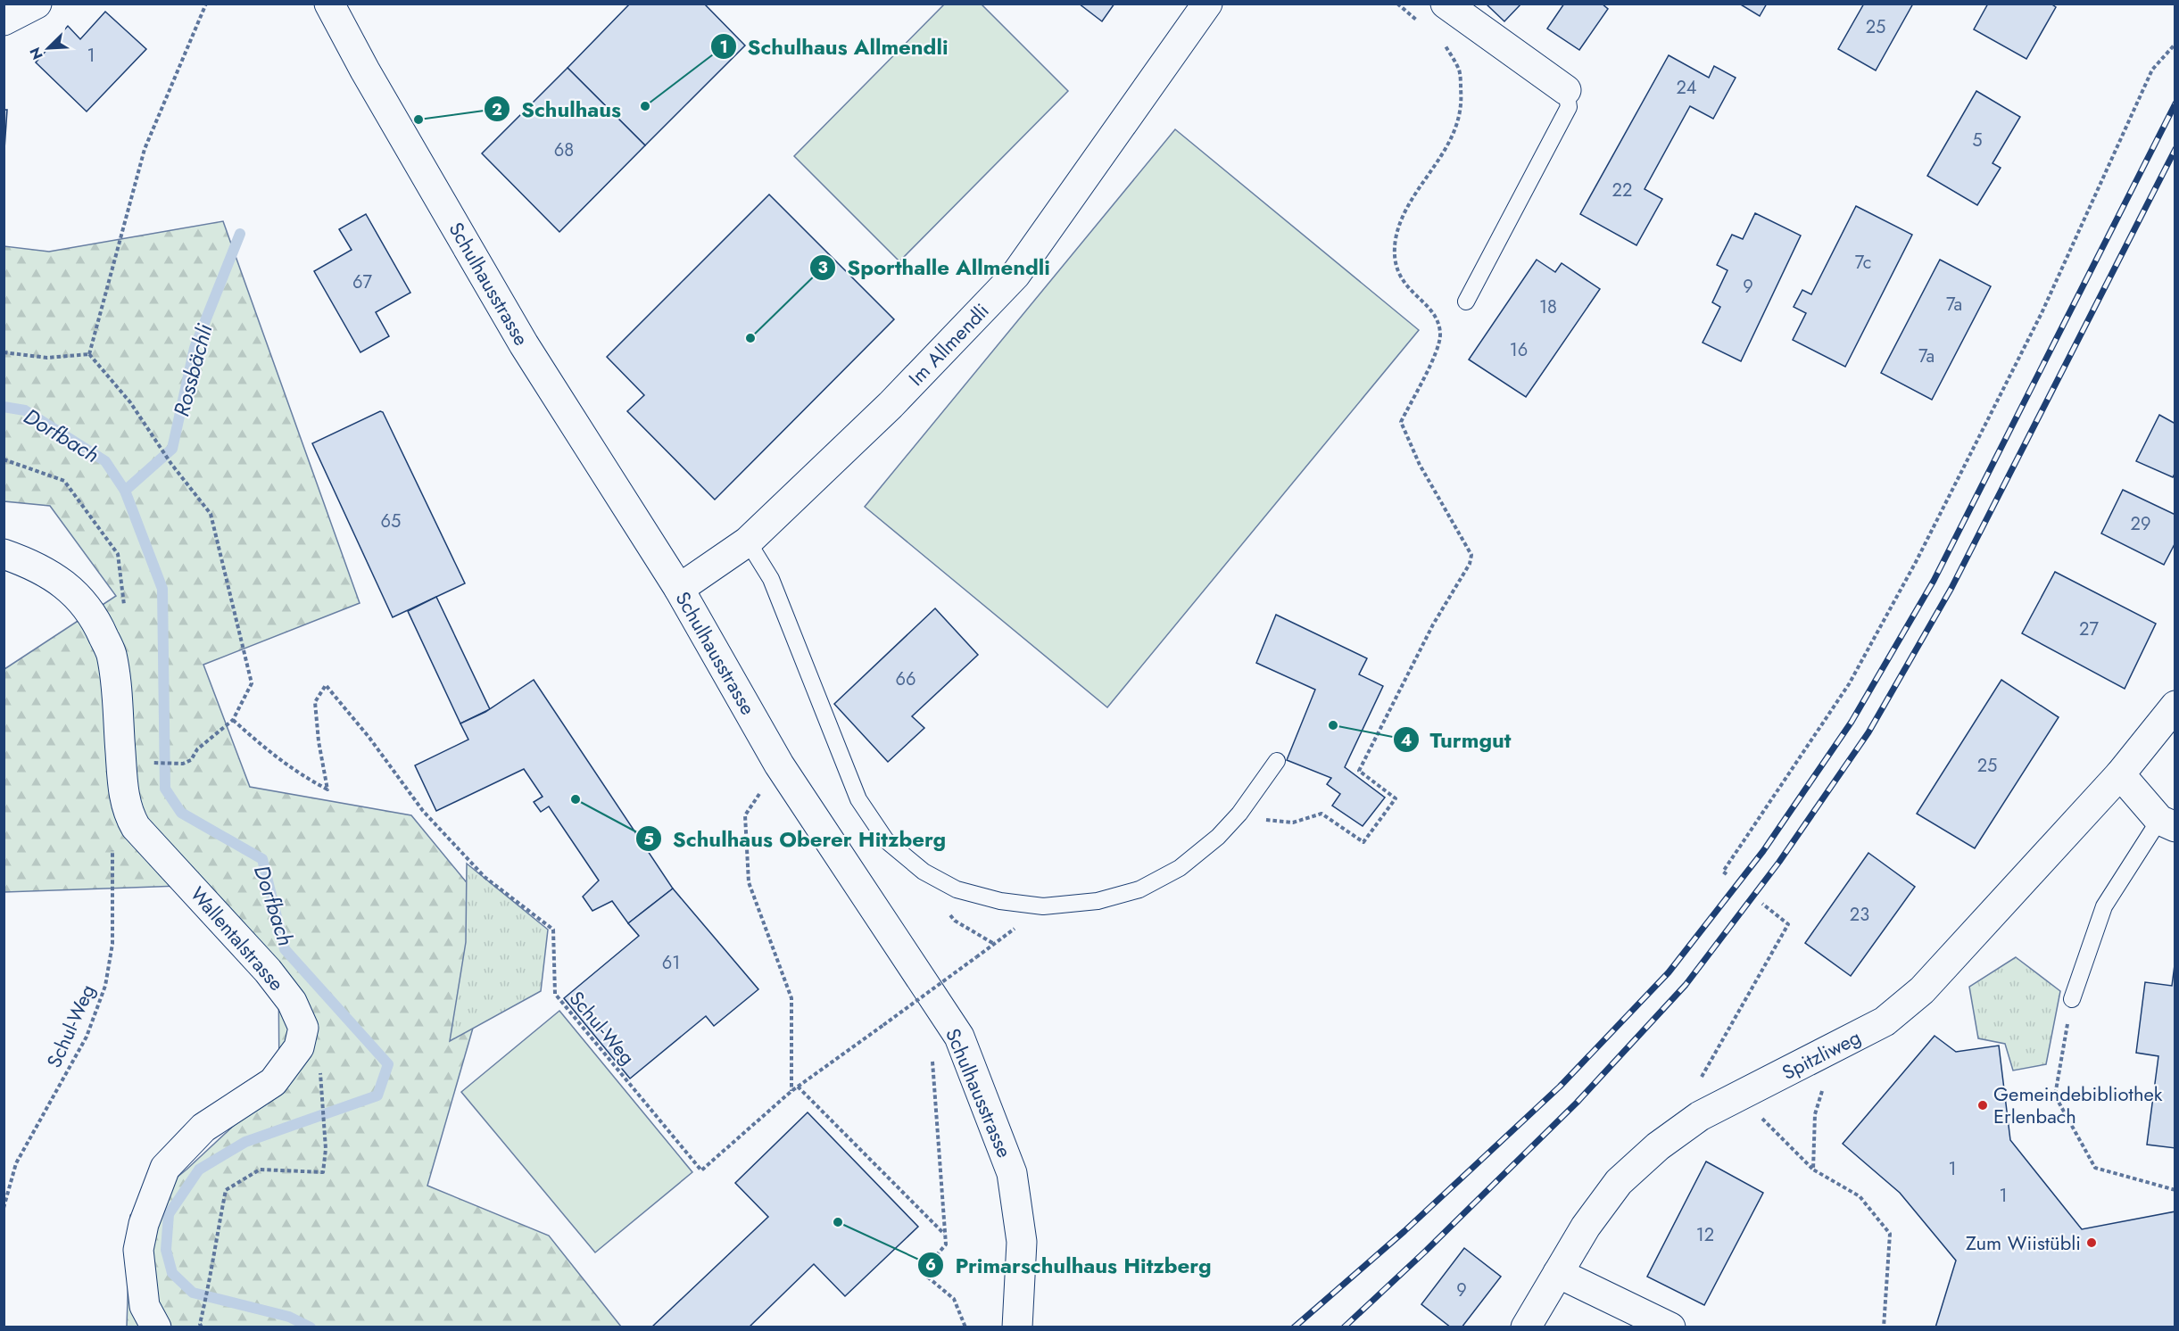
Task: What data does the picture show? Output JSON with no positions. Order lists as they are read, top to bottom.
{
  "streets": {
    "street": [
      "Schulhausstrasse",
      "Im Allmendli",
      "Wallentalstrasse",
      "Spitzliweg"
    ],
    "path": ["Schul-Weg"]
  },
  "crossings": [
    ["Schulhausstrasse", "Im Allmendli"],
    ["Wallentalstrasse", "Schul-Weg"]
  ],
  "water": ["Rossbächli", "Dorfbach"],
  "places": [
    "Schulhaus Allmendli",
    "Schulhaus",
    "Sporthalle Allmendli",
    "Turmgut",
    "Schulhaus Oberer Hitzberg",
    "Gemeindebibliothek Erlenbach",
    "Primarschulhaus Hitzberg",
    "Zum Wiistübli"
  ],
  "house_numbers": [
    "25",
    "1",
    "24",
    "5",
    "68",
    "22",
    "7c",
    "67",
    "9",
    "7a",
    "18",
    "16",
    "7a",
    "65",
    "29",
    "27",
    "66",
    "25",
    "23",
    "61",
    "1",
    "1",
    "12",
    "9"
  ],
  "north": "bottom left"
}
